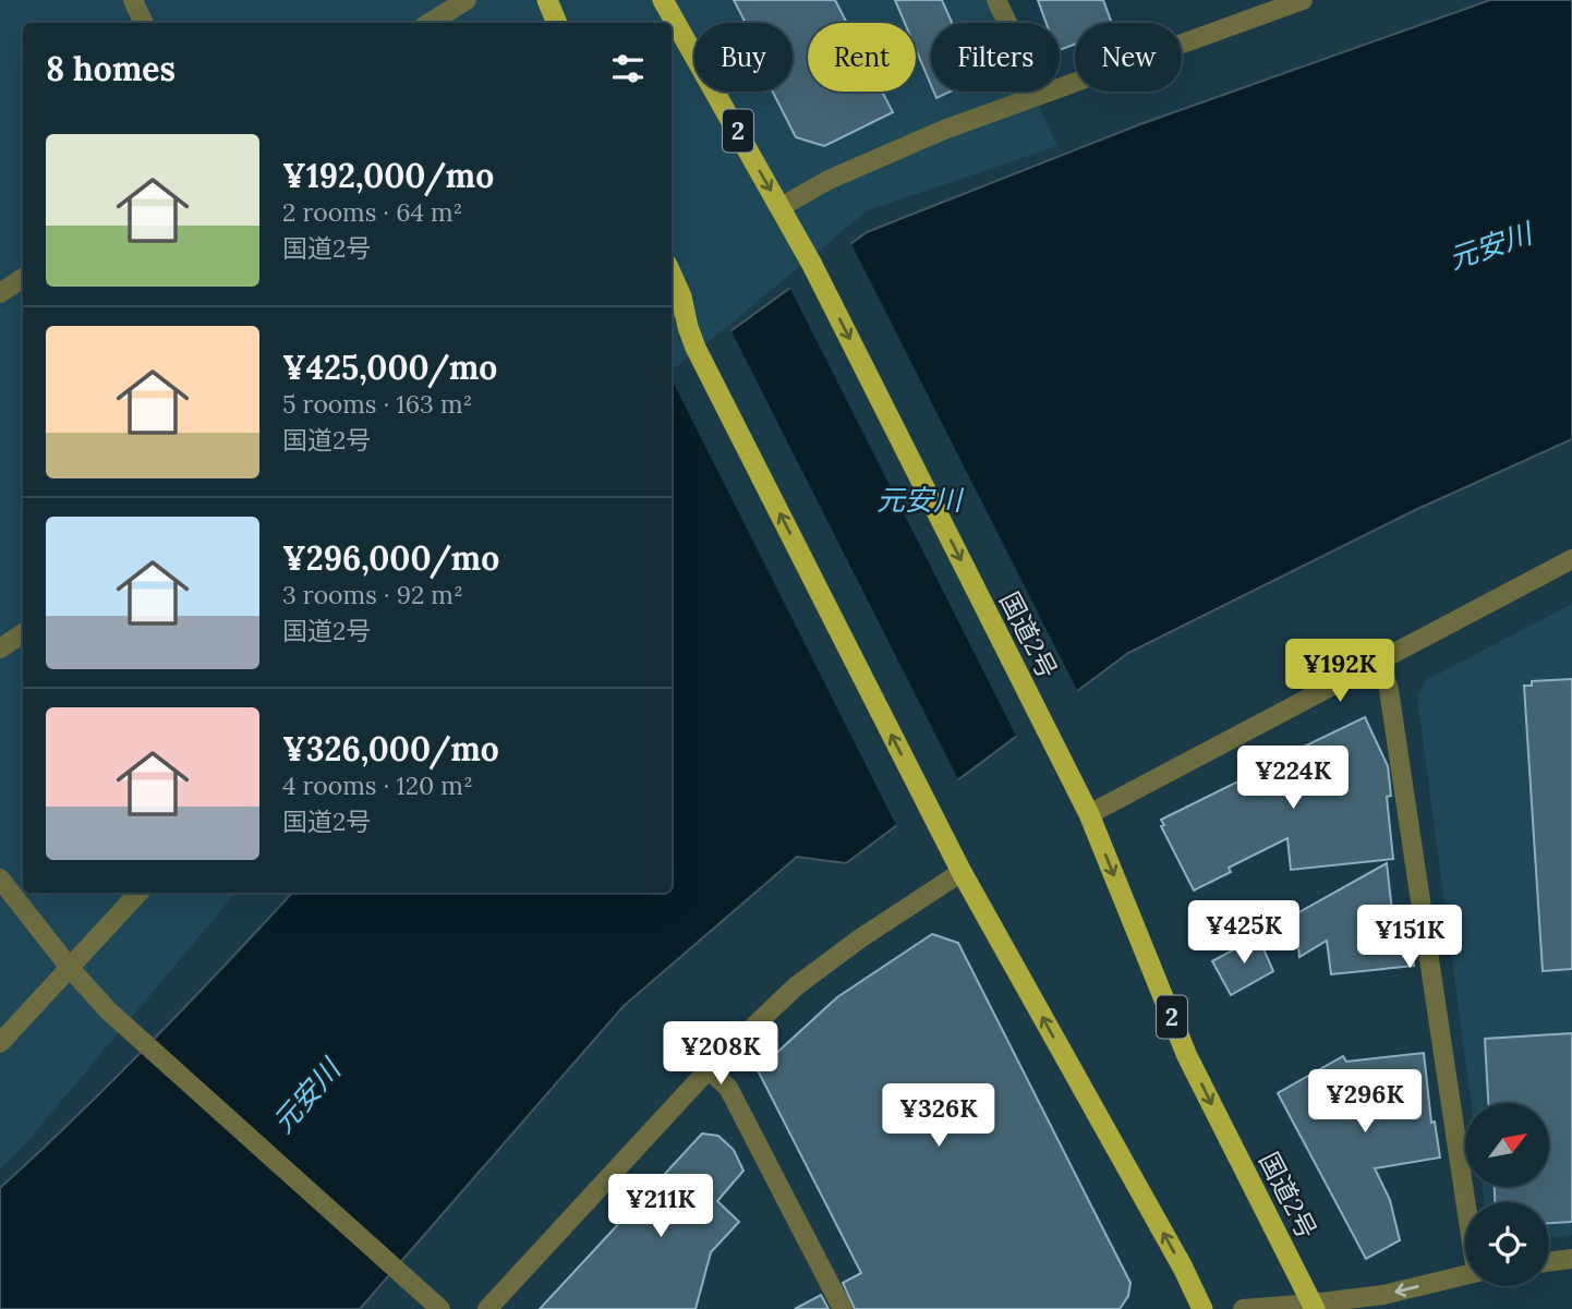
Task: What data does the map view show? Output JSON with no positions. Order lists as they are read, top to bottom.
{
  "streets": {
    "highway": ["2", "国道2号"]
  },
  "water": ["元安川"],
  "north": "top right",
  "page": {
    "chip": [
      "Buy",
      "Rent",
      "Filters",
      "New"
    ],
    "heading": "8 homes",
    "list": [
      {
        "name": "¥192,000/mo",
        "note": "2 rooms · 64 m² · 国道2号"
      },
      {
        "name": "¥425,000/mo",
        "note": "5 rooms · 163 m² · 国道2号"
      },
      {
        "name": "¥296,000/mo",
        "note": "3 rooms · 92 m² · 国道2号"
      },
      {
        "name": "¥326,000/mo",
        "note": "4 rooms · 120 m² · 国道2号"
      }
    ],
    "price": [
      "¥192K",
      "¥224K",
      "¥425K",
      "¥151K",
      "¥208K",
      "¥296K",
      "¥326K",
      "¥211K"
    ]
  }
}
